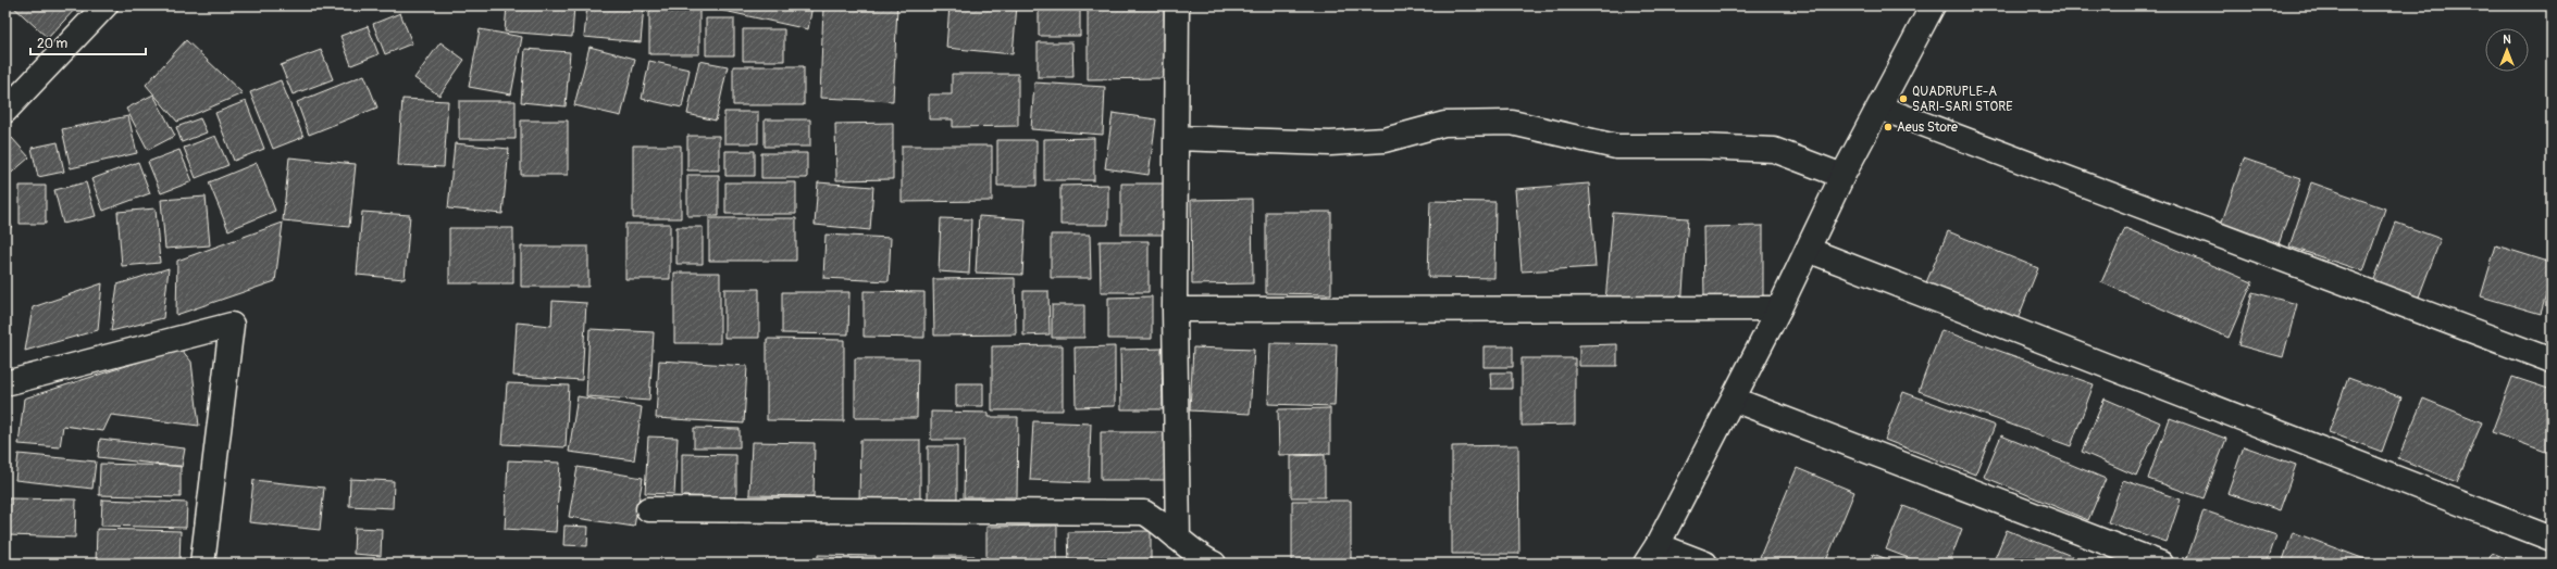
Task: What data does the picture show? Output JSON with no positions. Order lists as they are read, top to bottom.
{
  "places": ["QUADRUPLE-A SARI-SARI STORE", "Aeus Store"],
  "scale_bar": "20 m",
  "north": "top"
}
